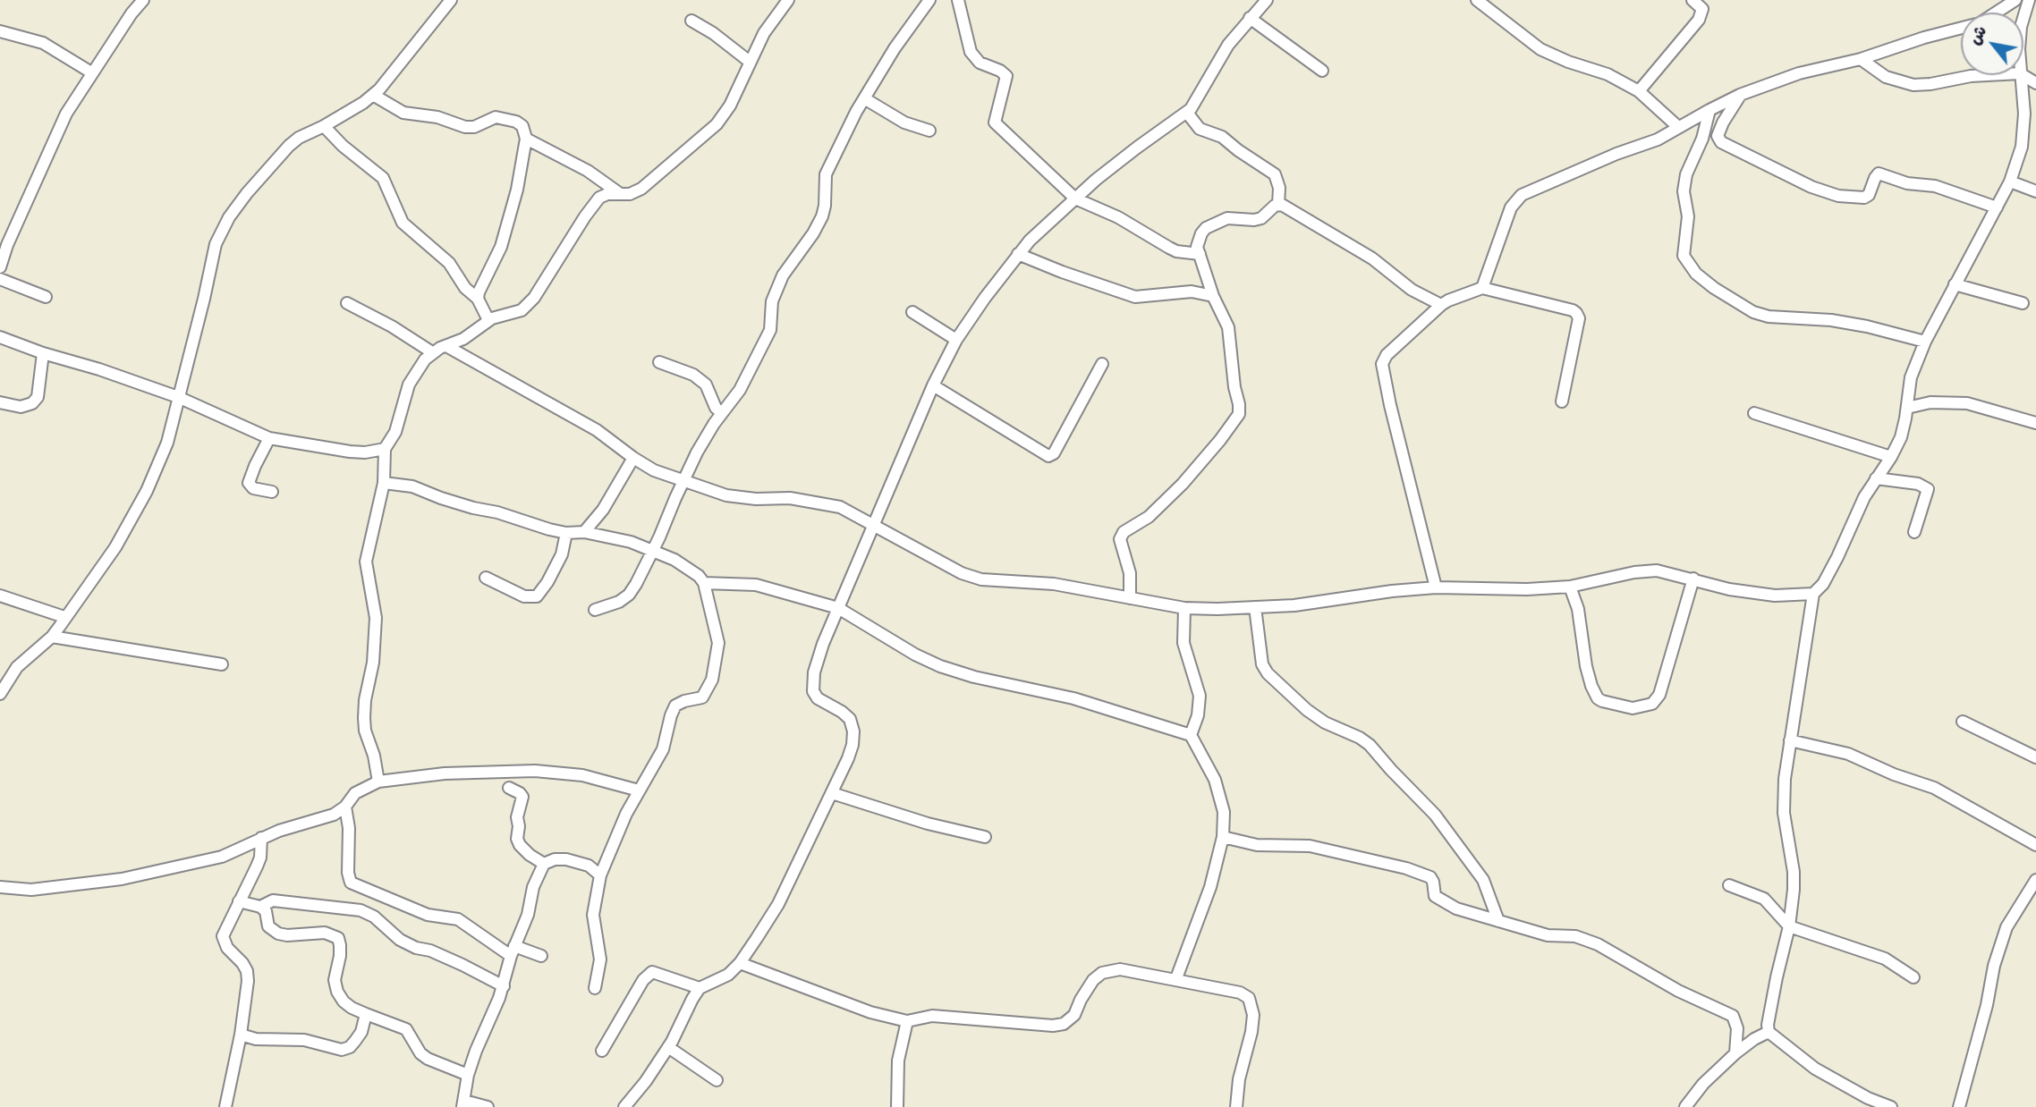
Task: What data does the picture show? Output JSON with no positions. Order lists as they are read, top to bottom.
{
  "north": "top left"
}
